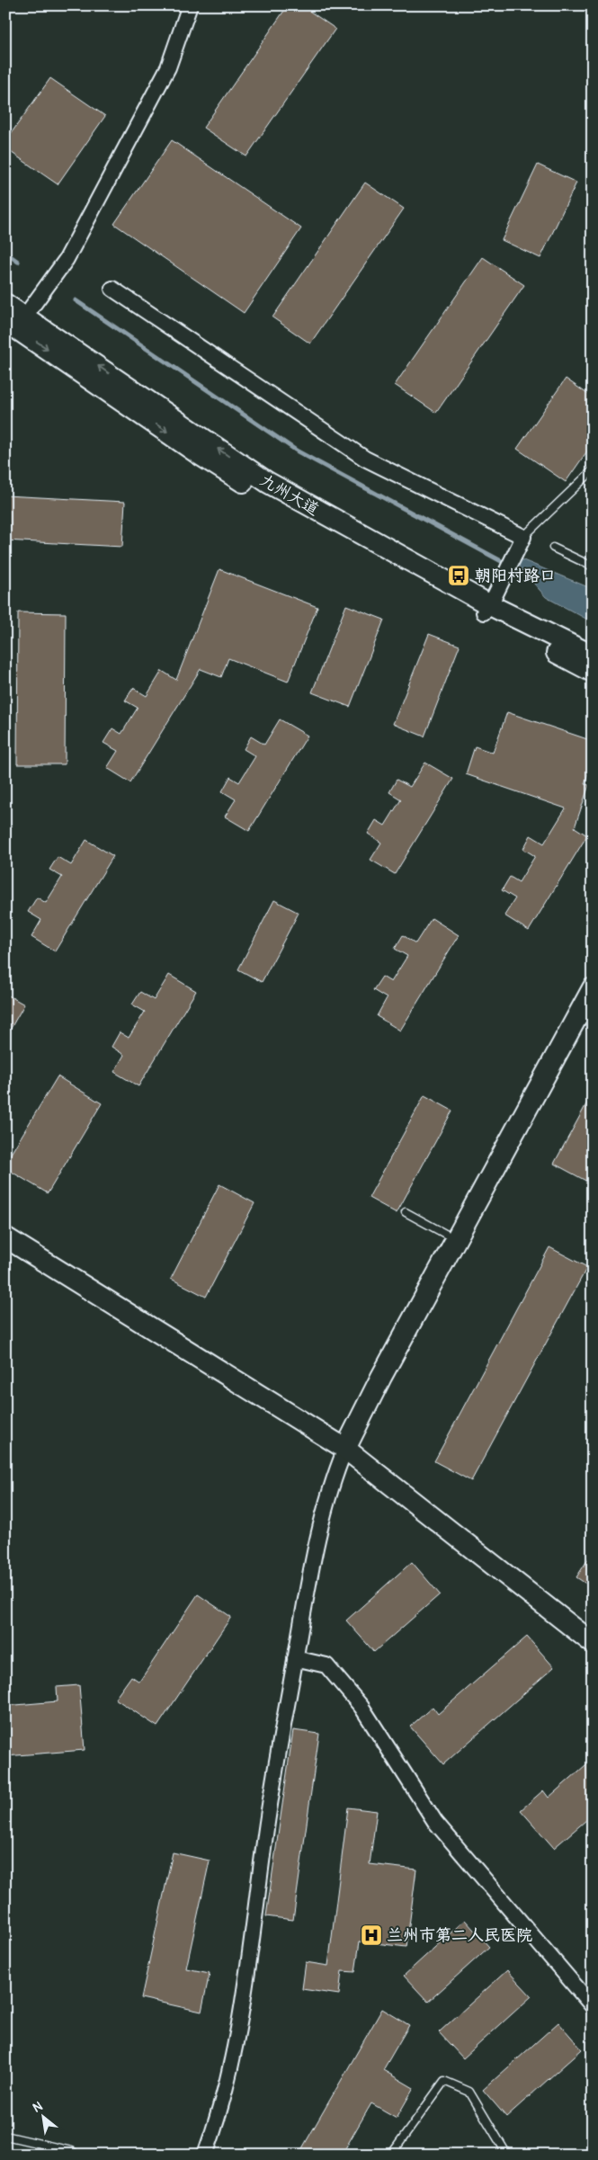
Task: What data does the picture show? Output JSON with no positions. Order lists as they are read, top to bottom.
{
  "streets": {
    "street": ["九州大道"]
  },
  "places": {
    "bus stop": ["朝阳村路口"],
    "hospital": ["兰州市第二人民医院"]
  },
  "north": "top left"
}
